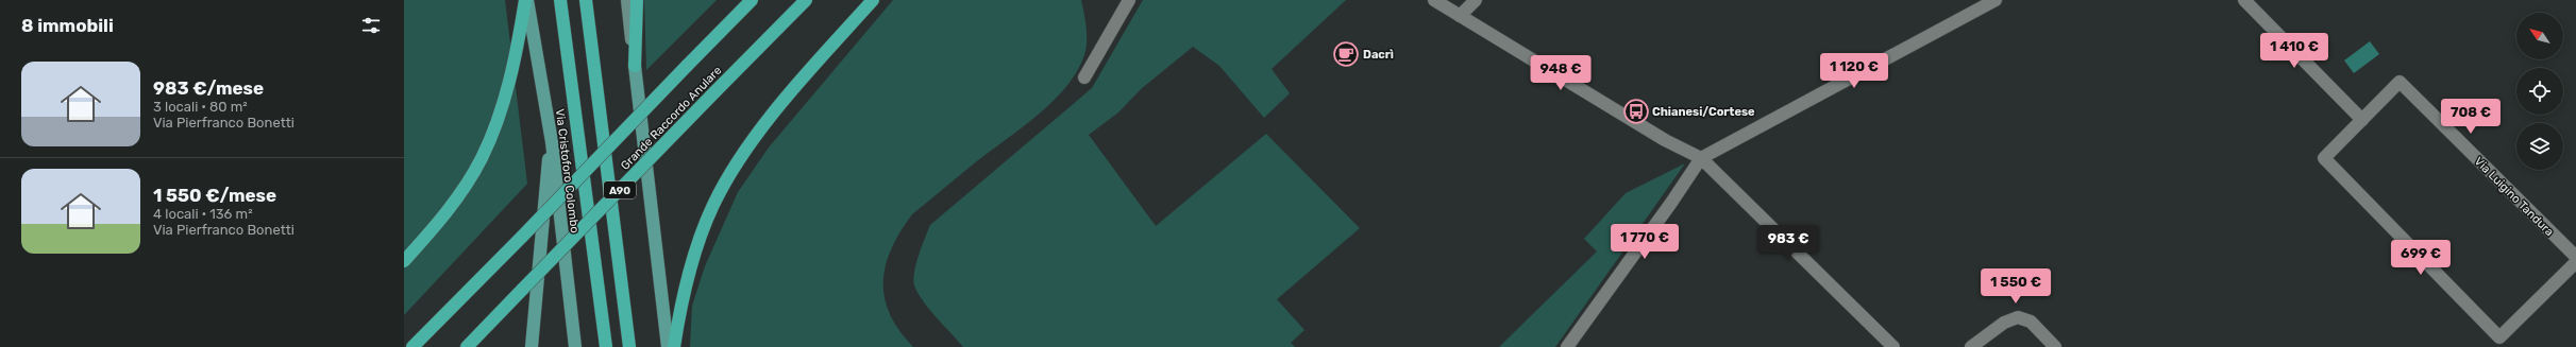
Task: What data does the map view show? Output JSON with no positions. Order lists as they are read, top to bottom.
{
  "streets": {
    "highway": ["Grande Raccordo Anulare", "Via Cristoforo Colombo", "A90"],
    "street": ["Via Luigino Tandura"]
  },
  "places": {
    "cafe": ["Dacrì"],
    "bus stop": ["Chianesi/Cortese"]
  },
  "north": "top left",
  "page": {
    "heading": "8 immobili",
    "price": [
      "1 410 €",
      "1 120 €",
      "948 €",
      "708 €",
      "1 770 €",
      "983 €",
      "699 €",
      "1 550 €"
    ],
    "list": [
      {
        "name": "983 €/mese",
        "note": "3 locali · 80 m² · Via Pierfranco Bonetti"
      },
      {
        "name": "1 550 €/mese",
        "note": "4 locali · 136 m² · Via Pierfranco Bonetti"
      }
    ]
  }
}
